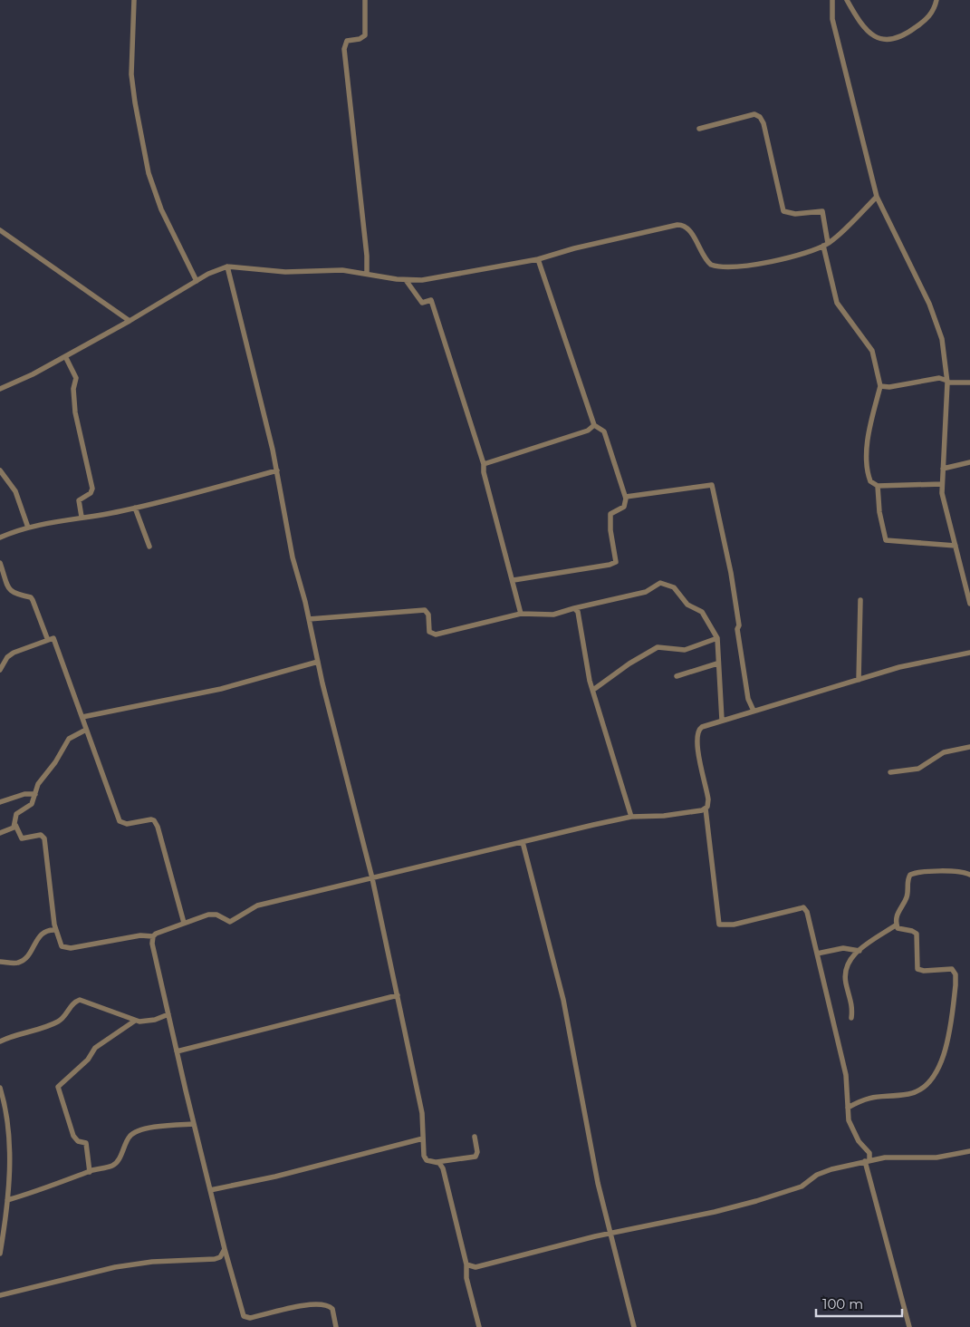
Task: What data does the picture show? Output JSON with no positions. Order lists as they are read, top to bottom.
{
  "scale_bar": "100 m"
}
